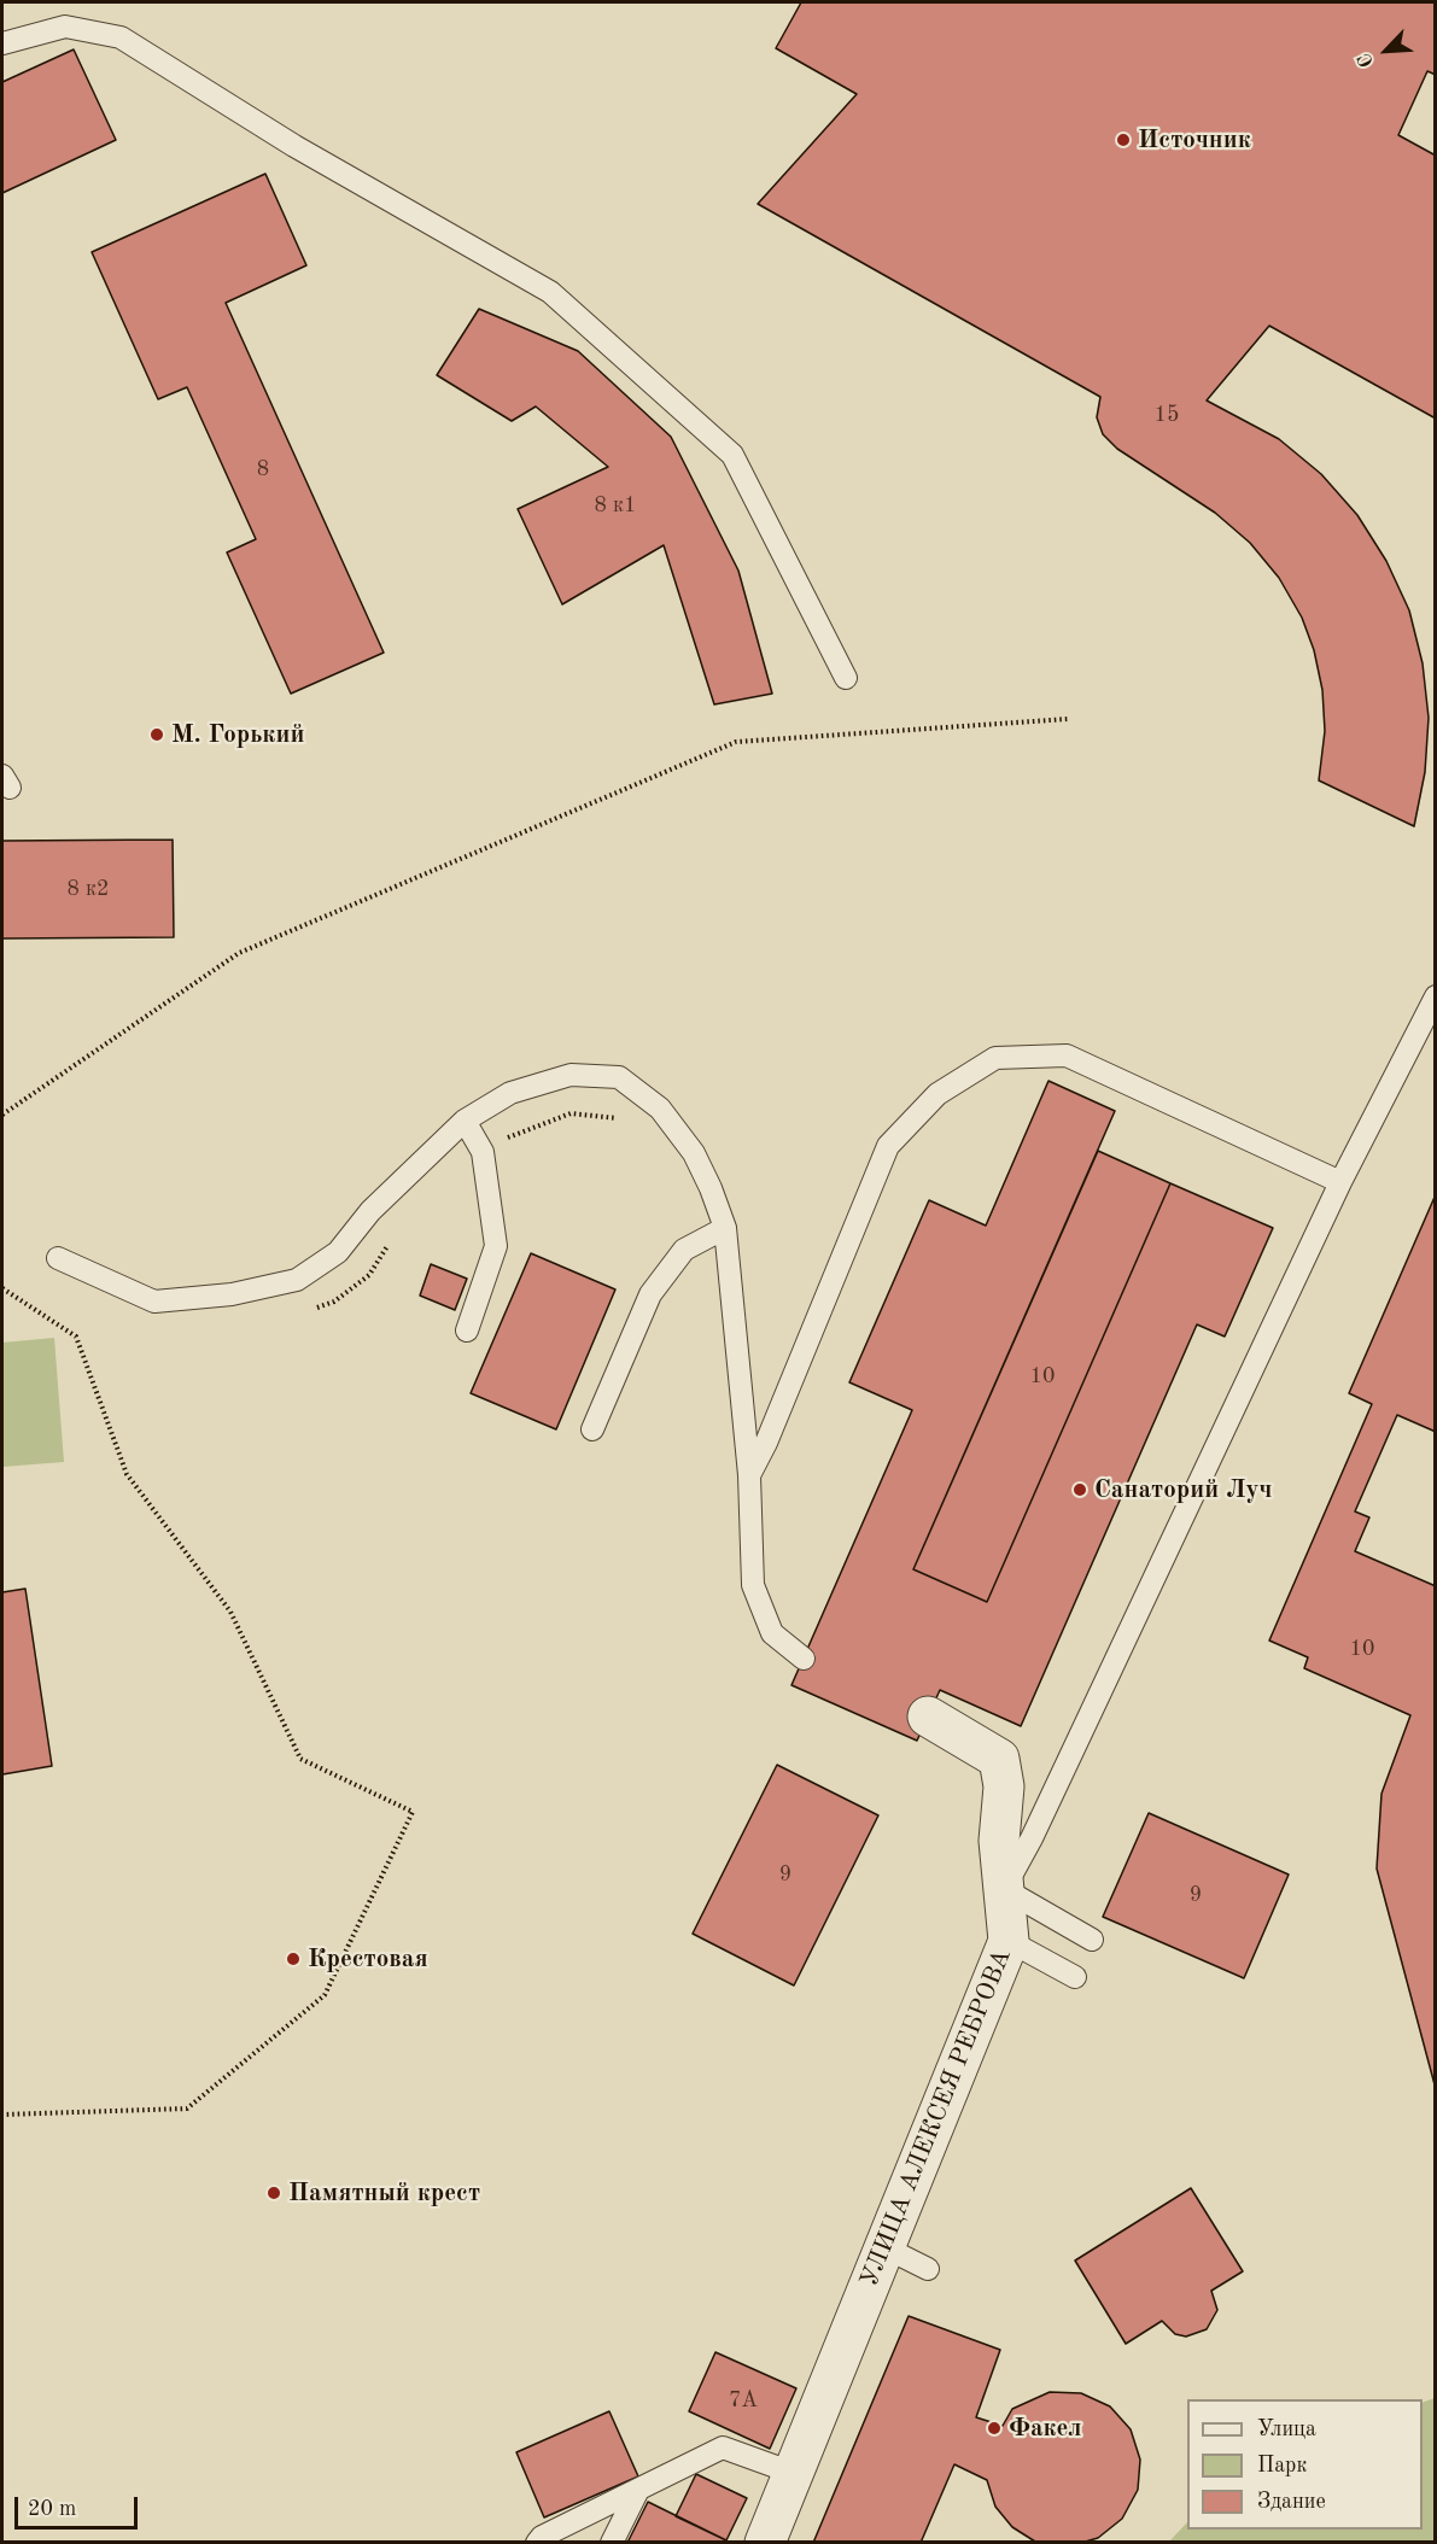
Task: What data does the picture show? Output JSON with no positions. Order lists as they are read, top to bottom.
{
  "streets": {
    "street": ["УЛИЦА АЛЕКСЕЯ РЕБРОВА"]
  },
  "places": [
    "Источник",
    "М. Горький",
    "Cанаторий Луч",
    "Крестовая",
    "Памятный крест",
    "Факел"
  ],
  "house_numbers": [
    "15",
    "8",
    "8 к1",
    "8 к2",
    "10",
    "10",
    "9",
    "9",
    "7А"
  ],
  "legend": ["Улица", "Парк", "Здание"],
  "scale_bar": "20 m",
  "north": "bottom left"
}
